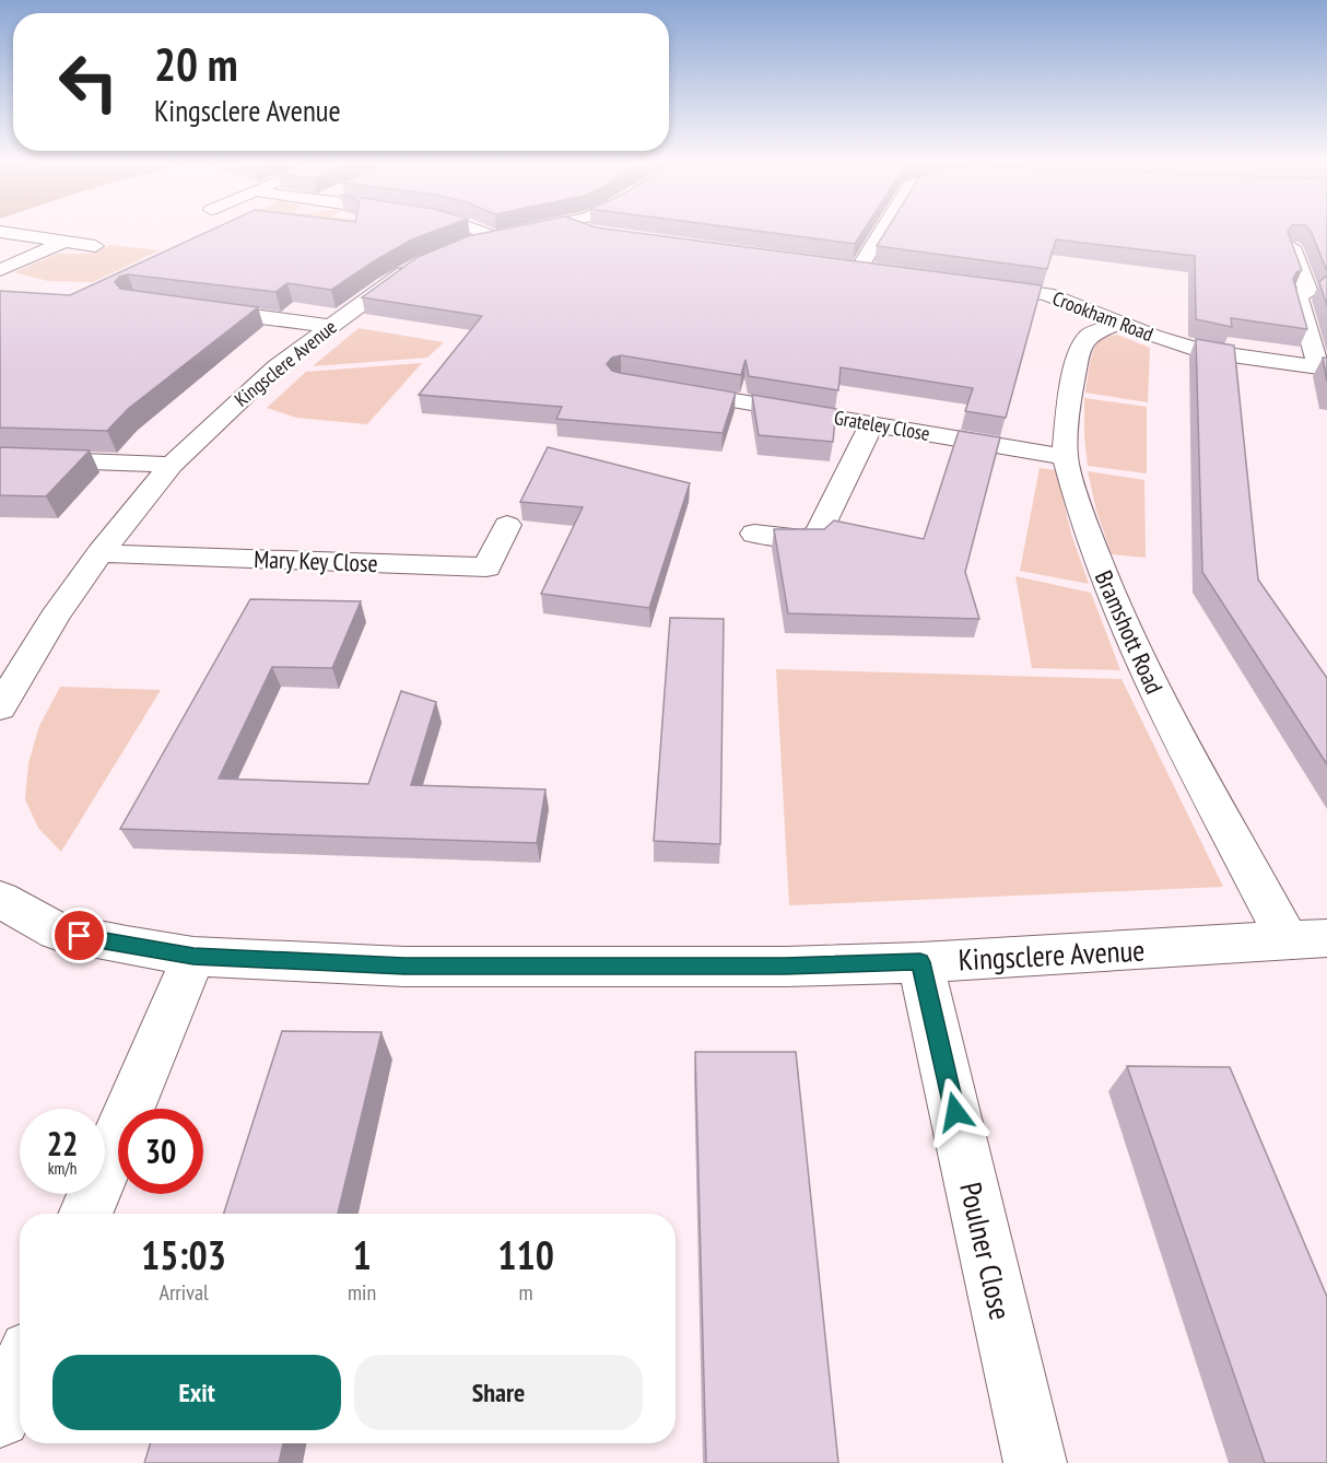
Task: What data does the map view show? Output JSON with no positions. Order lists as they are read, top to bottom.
{
  "streets": {
    "street": [
      "Crookham Road",
      "Kingsclere Avenue",
      "Grateley Close",
      "Mary Key Close",
      "Bramshott Road",
      "Poulner Close"
    ]
  },
  "crossings": [
    ["Crookham Road", "Bramshott Road"],
    ["Kingsclere Avenue", "Mary Key Close"],
    ["Kingsclere Avenue", "Bramshott Road"],
    ["Kingsclere Avenue", "Poulner Close"],
    ["Grateley Close", "Bramshott Road"]
  ],
  "page": {
    "turn": ["20 m", "Kingsclere Avenue"],
    "speed": "22 km/h",
    "limit": "30",
    "eta": [
      "15:03",
      "Arrival",
      "1",
      "min",
      "110",
      "m"
    ],
    "buttons": ["Exit", "Share"]
  }
}
